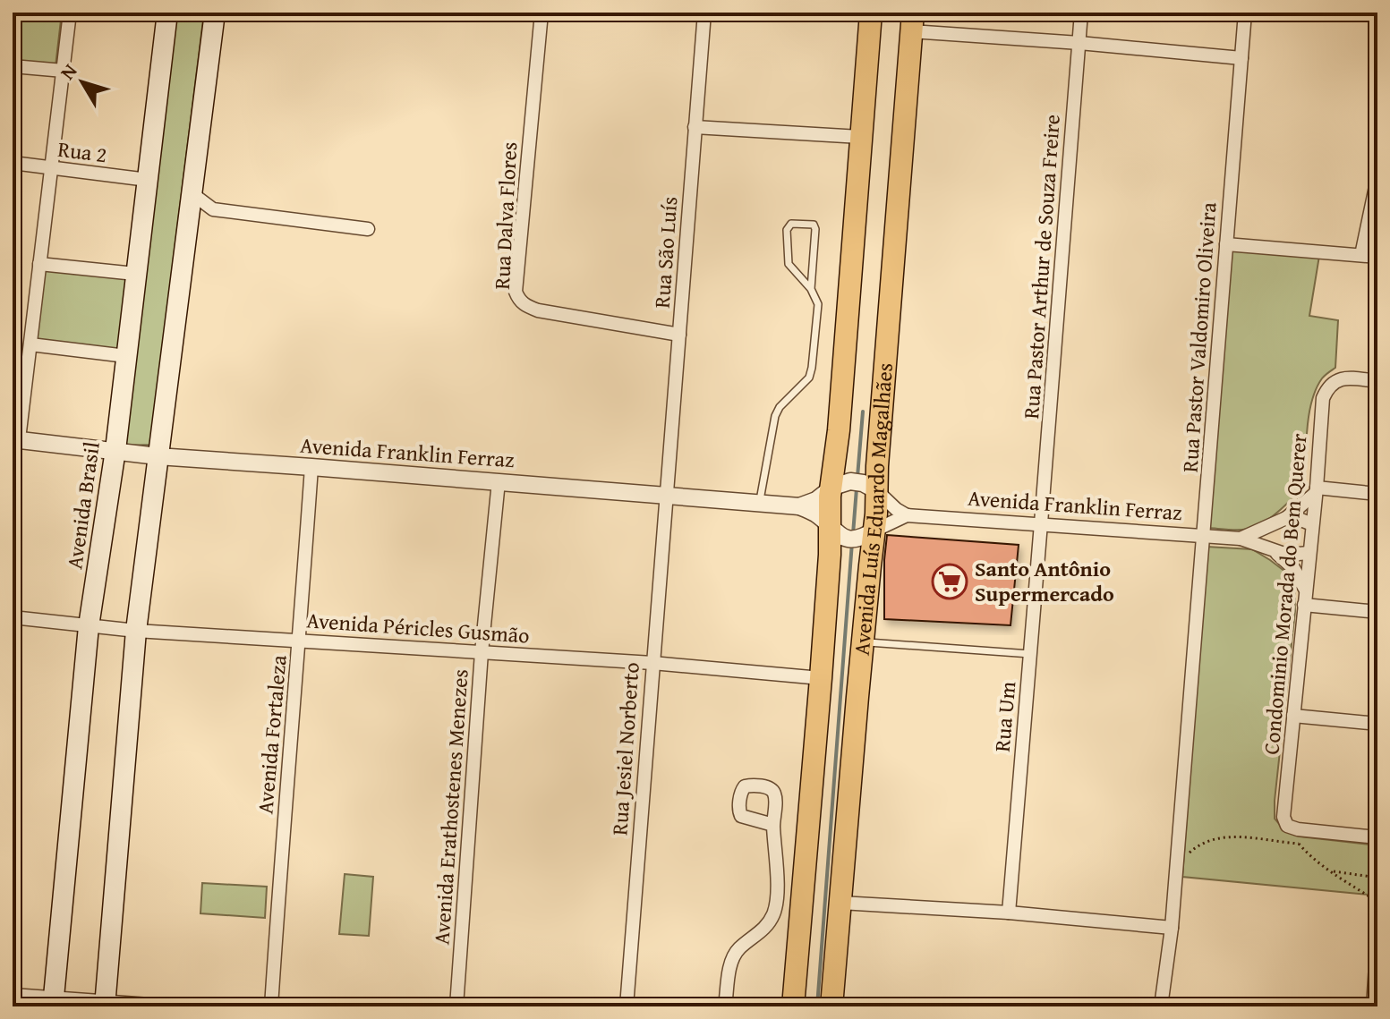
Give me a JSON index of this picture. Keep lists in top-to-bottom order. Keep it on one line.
{"streets":{"main road":["Avenida Brasil","Avenida Luís Eduardo Magalhães"],"street":["Rua 2","Rua Dalva Flores","Rua São Luís","Rua Pastor Arthur de Souza Freire","Rua Pastor Valdomiro Oliveira","Avenida Franklin Ferraz","Condominio Morada do Bem Querer","Avenida Péricles Gusmão","Rua Um","Avenida Fortaleza","Rua Jesiel Norberto","Avenida Erathostenes Menezes"]},"crossings":[["Rua 2","Avenida Brasil"],["Rua Dalva Flores","Rua São Luís"],["Rua São Luís","Avenida Franklin Ferraz"],["Rua São Luís","Rua Jesiel Norberto"],["Rua Pastor Arthur de Souza Freire","Avenida Franklin Ferraz"],["Rua Pastor Arthur de Souza Freire","Rua Um"],["Rua Pastor Valdomiro Oliveira","Avenida Franklin Ferraz"],["Avenida Franklin Ferraz","Avenida Brasil"],["Avenida Franklin Ferraz","Condominio Morada do Bem Querer"],["Avenida Franklin Ferraz","Rua Um"],["Avenida Franklin Ferraz","Avenida Fortaleza"],["Avenida Franklin Ferraz","Rua Jesiel Norberto"],["Avenida Franklin Ferraz","Avenida Erathostenes Menezes"],["Avenida Brasil","Avenida Péricles Gusmão"],["Avenida Luís Eduardo Magalhães","Avenida Péricles Gusmão"],["Avenida Péricles Gusmão","Avenida Fortaleza"],["Avenida Péricles Gusmão","Rua Jesiel Norberto"],["Avenida Péricles Gusmão","Avenida Erathostenes Menezes"]],"places":{"supermarket":["Santo Antônio Supermercado"]},"north":"top left"}
